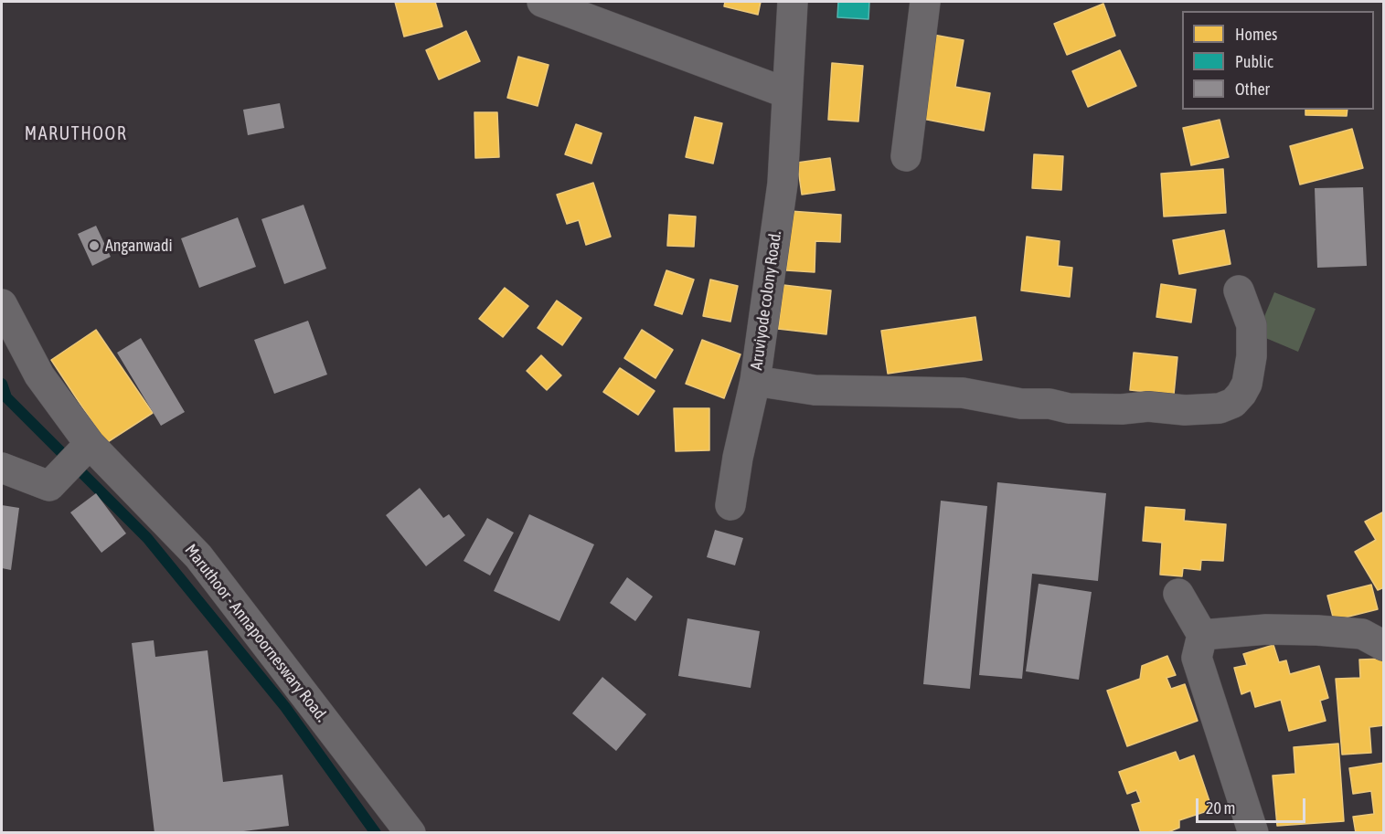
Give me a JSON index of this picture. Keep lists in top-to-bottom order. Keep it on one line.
{"streets":{"street":["Aruviyode colony Road.","Maruthoor - Annapoorneswary Road."]},"districts":["MARUTHOOR"],"places":["Anganwadi"],"legend":["Homes","Public","Other"],"scale_bar":"20 m"}
